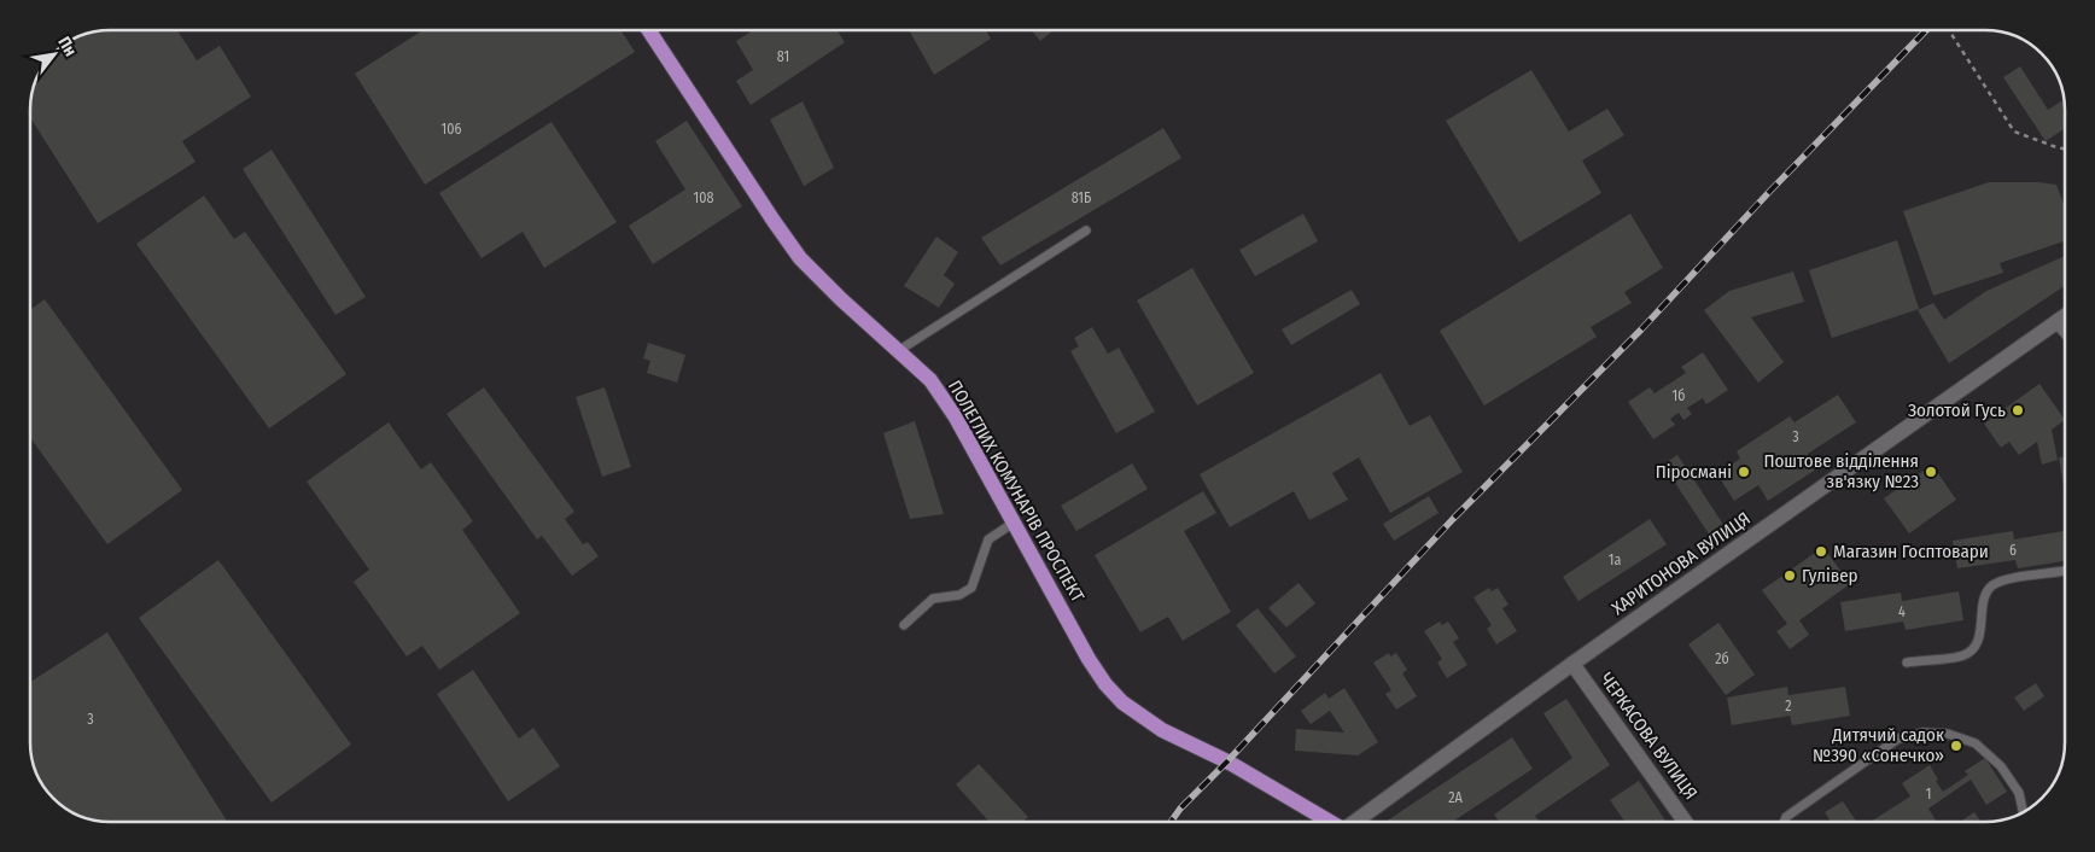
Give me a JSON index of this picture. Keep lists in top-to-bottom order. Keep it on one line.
{"streets":{"main road":["ПОЛЕГЛИХ КОМУНАРІВ ПРОСПЕКТ"],"street":["ХАРИТОНОВА ВУЛИЦЯ","ЧЕРКАСОВА ВУЛИЦЯ"]},"crossings":[["ХАРИТОНОВА ВУЛИЦЯ","ЧЕРКАСОВА ВУЛИЦЯ"]],"places":["Золотой Гусь","Піросмані","Поштове відділення зв'язку №23","Магазин Госптовари","Гулівер","Дитячий садок №390 «Сонечко»"],"house_numbers":["81","106","108","81Б","1б","3","6","1а","4","2б","2","3","1","2А"],"north":"top right"}
